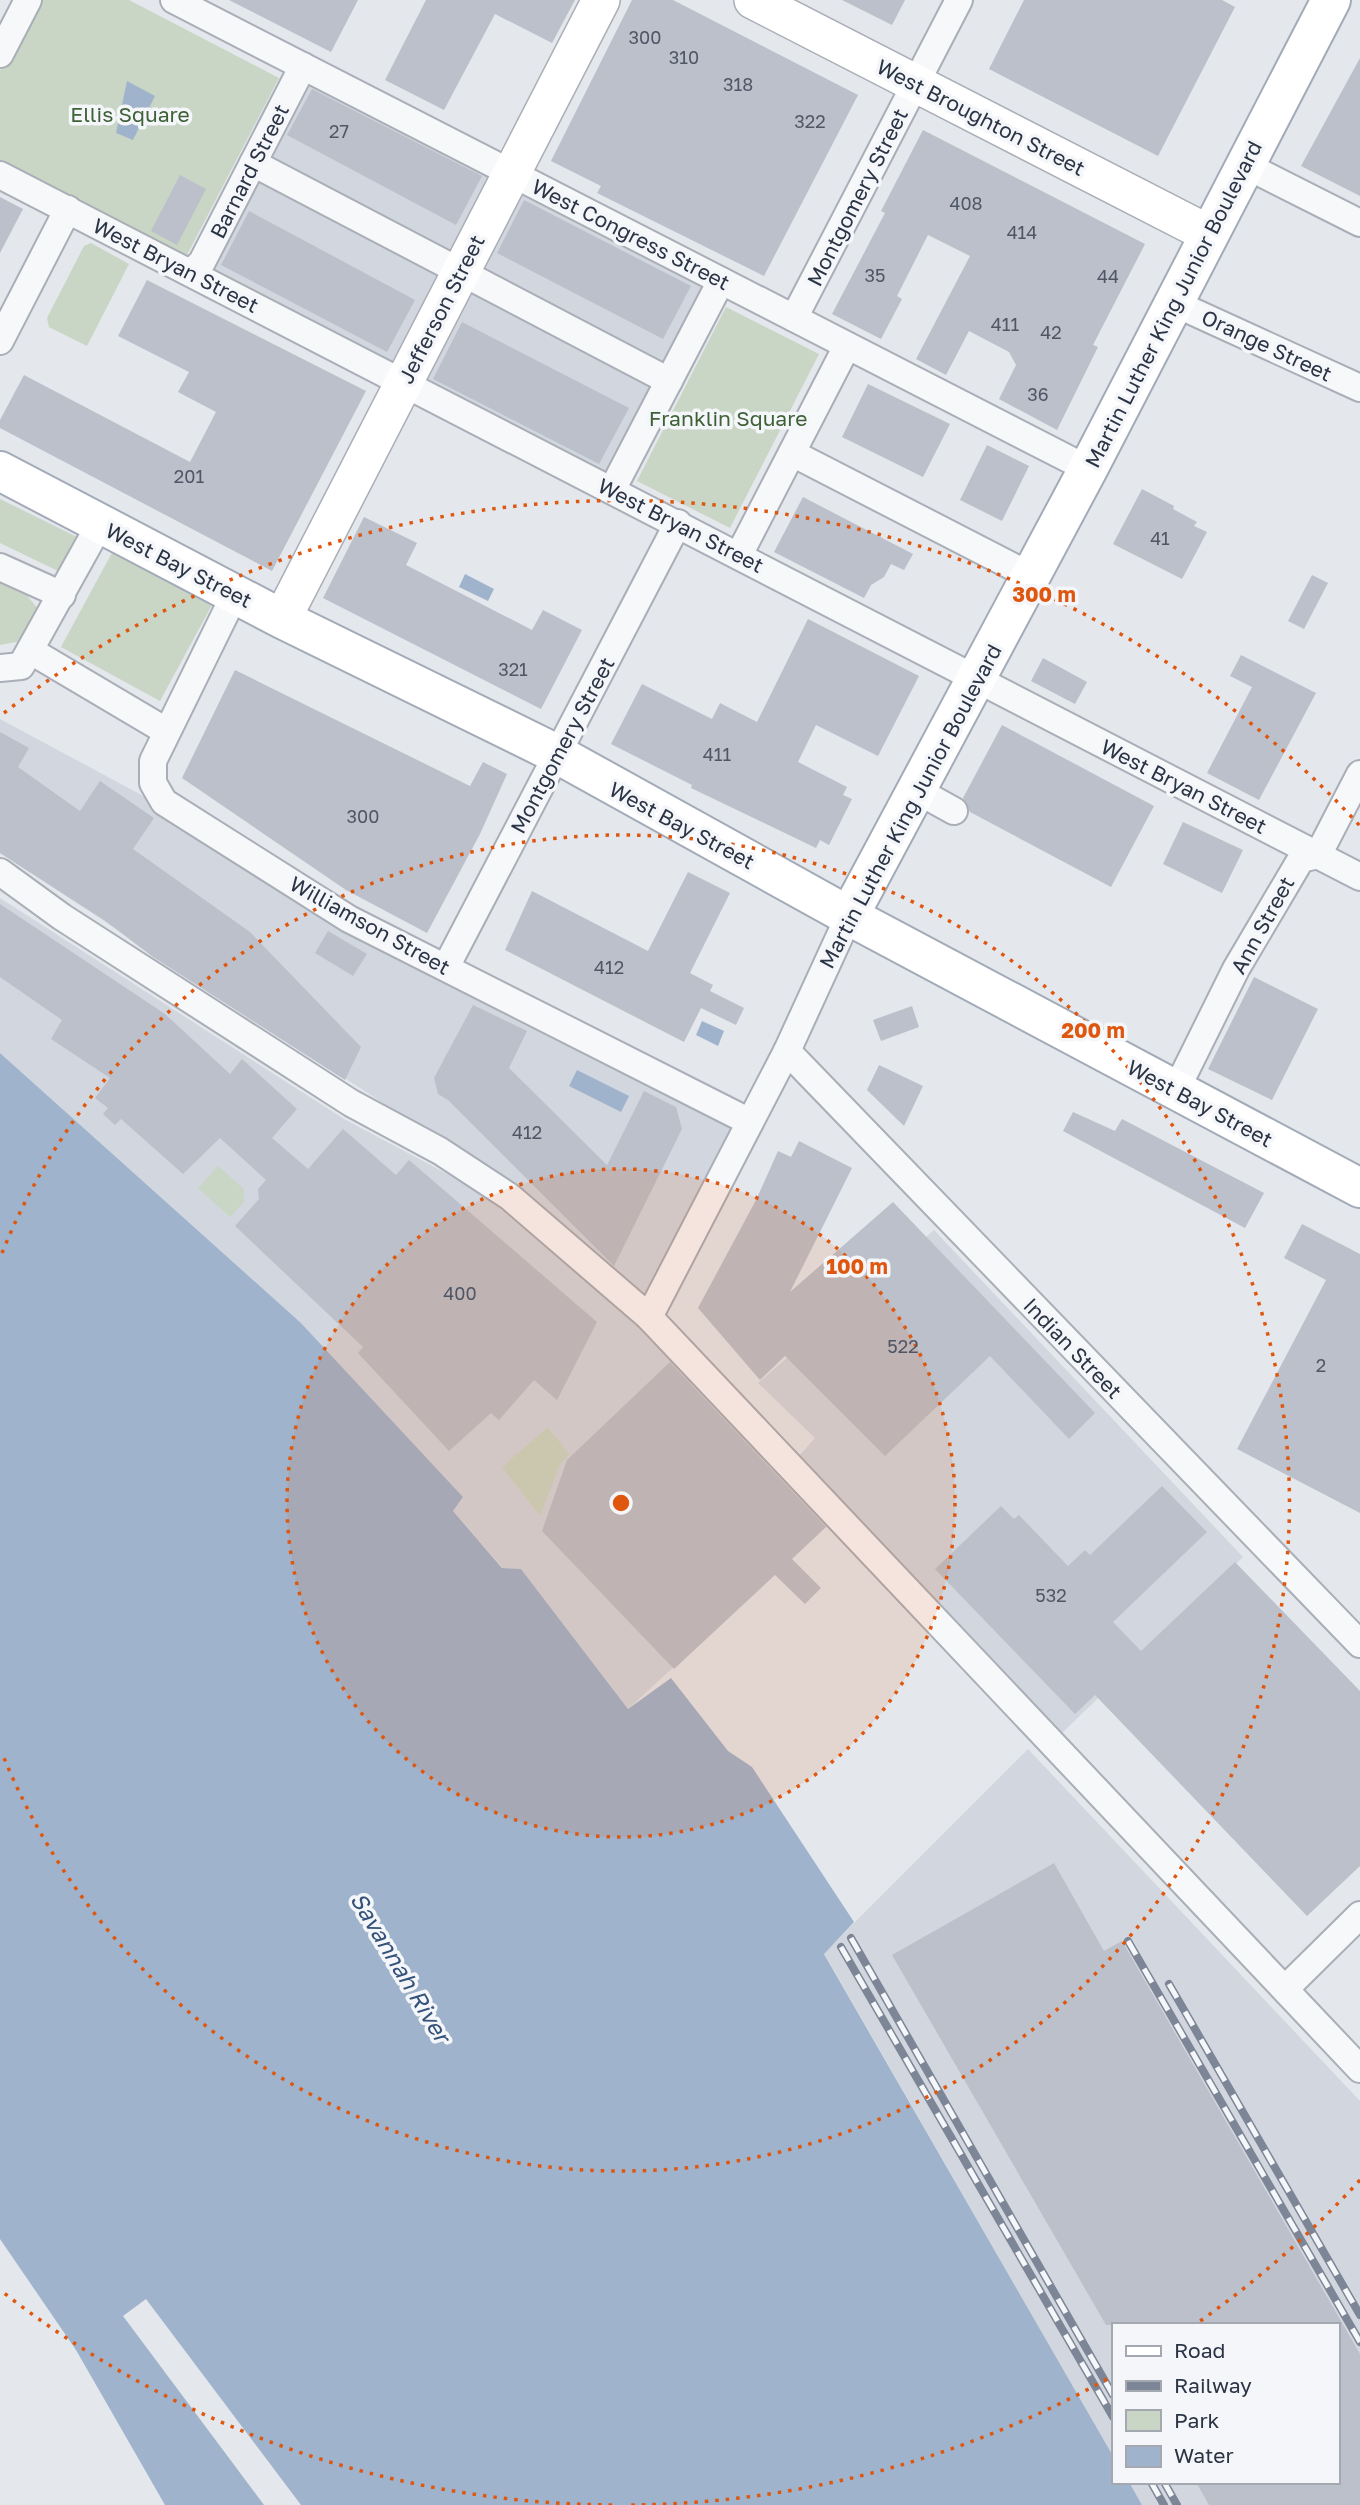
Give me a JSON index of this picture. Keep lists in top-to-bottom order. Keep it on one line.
{"streets":{"main road":["Martin Luther King Junior Boulevard","West Bay Street"],"street":["West Broughton Street","Barnard Street","Montgomery Street","West Congress Street","West Bryan Street","Jefferson Street","Orange Street","Williamson Street","Ann Street","Indian Street"]},"crossings":[["West Broughton Street","Montgomery Street"],["West Broughton Street","Martin Luther King Junior Boulevard"],["Barnard Street","West Congress Street"],["Barnard Street","West Bryan Street"],["Montgomery Street","West Congress Street"],["Montgomery Street","West Bryan Street"],["Montgomery Street","West Bay Street"],["Montgomery Street","Williamson Street"],["West Congress Street","Martin Luther King Junior Boulevard"],["West Congress Street","Jefferson Street"],["West Bryan Street","Martin Luther King Junior Boulevard"],["West Bryan Street","Jefferson Street"],["West Bryan Street","Ann Street"],["Martin Luther King Junior Boulevard","Orange Street"],["Martin Luther King Junior Boulevard","West Bay Street"],["Martin Luther King Junior Boulevard","Williamson Street"],["Martin Luther King Junior Boulevard","Indian Street"],["Jefferson Street","West Bay Street"],["West Bay Street","Williamson Street"],["West Bay Street","Ann Street"]],"water":["Savannah River"],"parks":["Ellis Square","Franklin Square"],"house_numbers":["300","310","318","322","27","408","414","35","44","411","42","36","201","41","321","411","300","412","412","400","522","2","532"],"legend":["Road","Railway","Park","Water"],"rings":["300 m","200 m","100 m"]}
